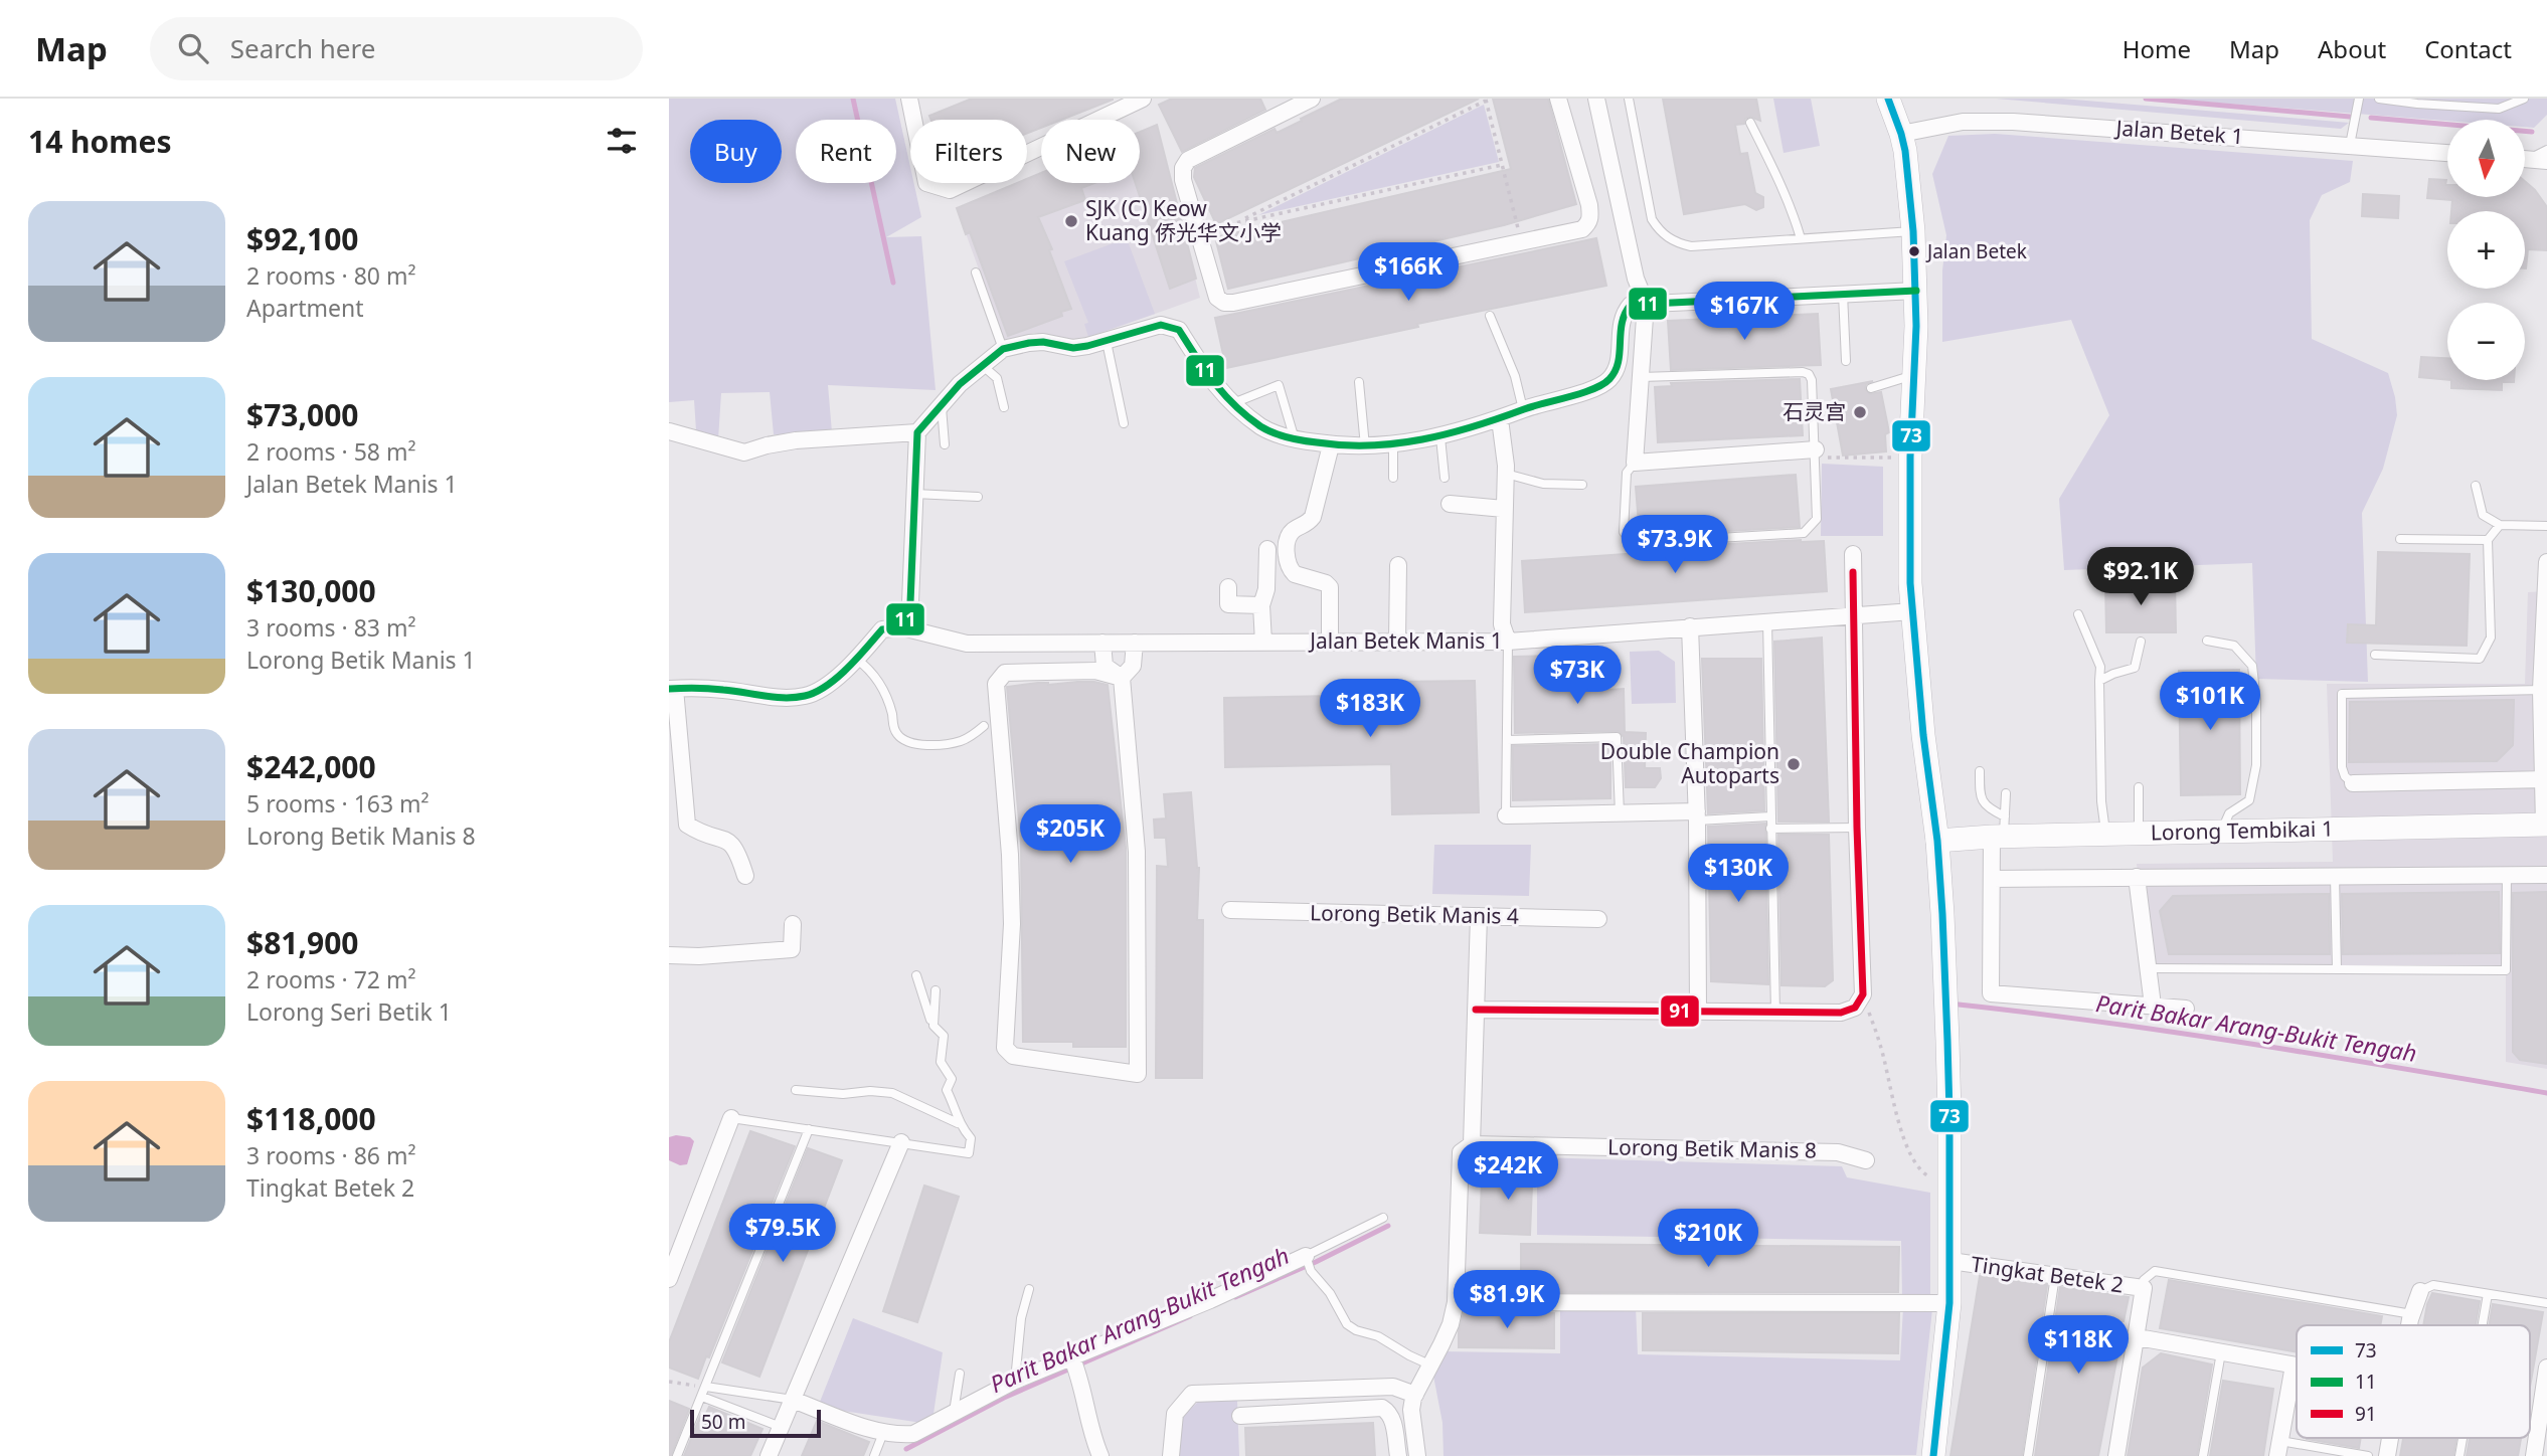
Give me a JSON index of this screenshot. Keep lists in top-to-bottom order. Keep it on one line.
{"streets":{"street":["Jalan Betek 1","Jalan Betek Manis 1","Lorong Tembikai 1","Lorong Betik Manis 4","Lorong Betik Manis 8","Tingkat Betek 2"]},"water":["Parit Bakar Arang-Bukit Tengah"],"places":["SJK (C) Keow Kuang 侨光华文小学","Jalan Betek","石灵宫","Double Champion Autoparts"],"lines":["transit line 73","transit line 11","transit line 91"],"legend":["73","11","91"],"scale_bar":"50 m","north":"bottom","page":{"header":"Map","search":"Search here","nav":["Home","Map","About","Contact"],"heading":"14 homes","map_buttons":["+","−"],"chip":["Buy","Rent","Filters","New"],"list":[{"name":"$92,100","note":"2 rooms · 80 m² · Apartment"},{"name":"$73,000","note":"2 rooms · 58 m² · Jalan Betek Manis 1"},{"name":"$130,000","note":"3 rooms · 83 m² · Lorong Betik Manis 1"},{"name":"$242,000","note":"5 rooms · 163 m² · Lorong Betik Manis 8"},{"name":"$81,900","note":"2 rooms · 72 m² · Lorong Seri Betik 1"},{"name":"$118,000","note":"3 rooms · 86 m² · Tingkat Betek 2"}],"price":["$166K","$167K","$73.9K","$92.1K","$73K","$101K","$183K","$205K","$130K","$242K","$79.5K","$210K","$81.9K","$118K"],"scale":"50 m"}}
